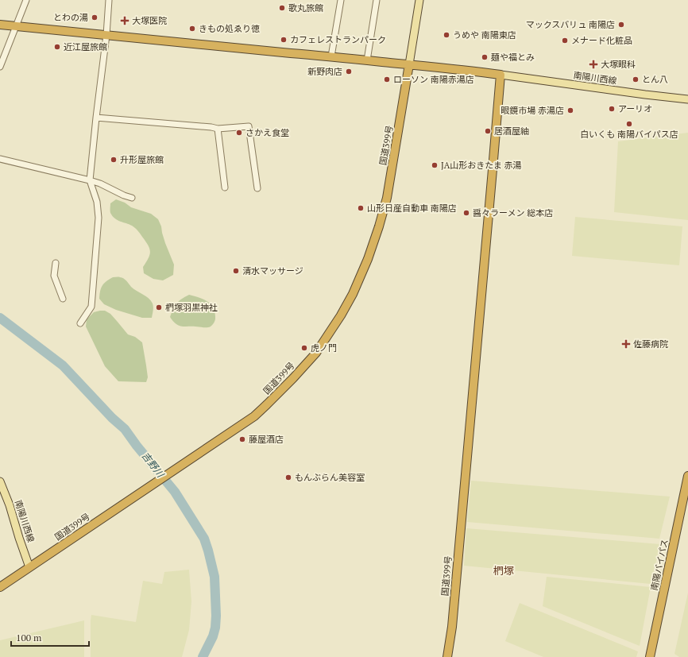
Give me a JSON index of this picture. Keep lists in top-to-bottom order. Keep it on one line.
{"streets":{"highway":["国道399号","南陽バイパス"],"main road":["南陽川西線"]},"crossings":[["南陽川西線","国道399号"]],"districts":["椚塚"],"water":["吉野川"],"places":{"other":["歌丸旅館","とわの湯","マックスバリュ 南陽店","きもの処ゑり徳","うめや 南陽東店","カフェレストランパーク","メナード化粧品","近江屋旅館","麺や福とみ","新野肉店","ローソン 南陽赤湯店","とん八","アーリオ","眼鏡市場 赤湯店","白いくも 南陽バイパス店","居酒屋紬","さかえ食堂","升形屋旅館","JA山形おきたま 赤湯","山形日産自動車 南陽店","醤々ラーメン 総本店","清水マッサージ","椚塚羽黒神社","虎ノ門","藤屋酒店","もんぶらん美容室"],"health":["大塚医院","大塚眼科","佐藤病院"]},"scale_bar":"100 m"}
